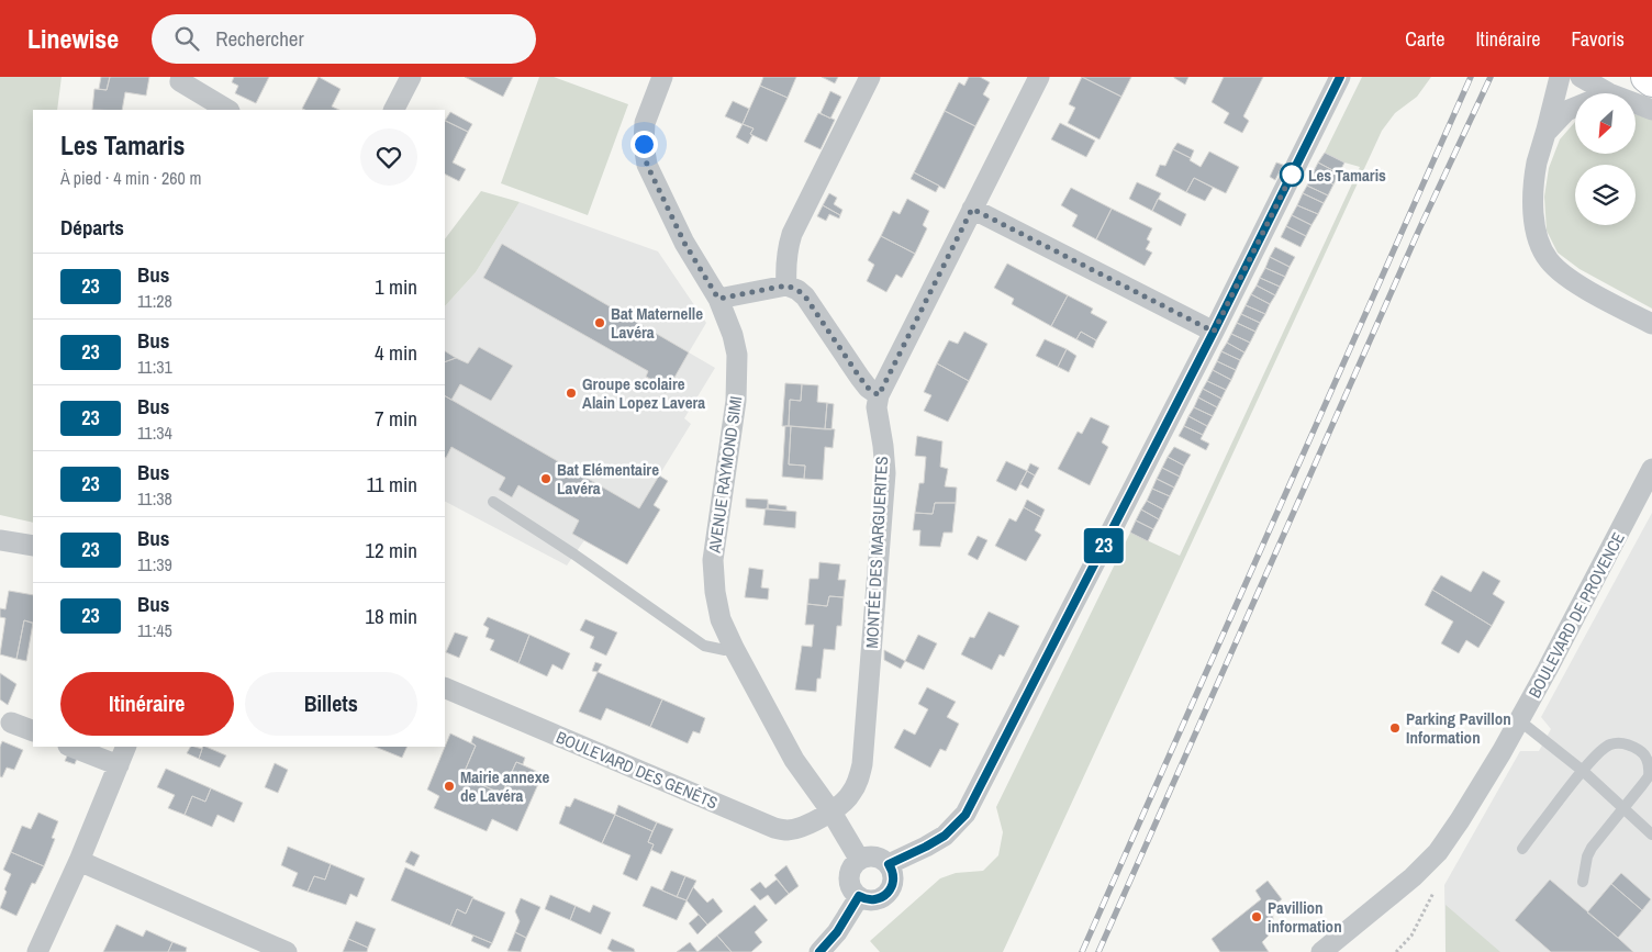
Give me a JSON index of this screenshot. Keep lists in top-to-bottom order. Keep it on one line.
{"streets":{"street":["AVENUE RAYMOND SIMI","MONTÉE DES MARGUERITES","BOULEVARD DE PROVENCE","BOULEVARD DES GENÊTS"]},"crossings":[["AVENUE RAYMOND SIMI","MONTÉE DES MARGUERITES"],["AVENUE RAYMOND SIMI","BOULEVARD DES GENÊTS"],["MONTÉE DES MARGUERITES","BOULEVARD DES GENÊTS"]],"places":["Les Tamaris","Bat Maternelle Lavéra","Groupe scolaire Alain Lopez Lavera","Bat Elémentaire Lavéra","Parking Pavillon Information","Mairie annexe de Lavéra","Pavillion information"],"lines":["bus line 23"],"north":"bottom left","page":{"header":"Linewise","search":"Rechercher","nav":["Carte","Itinéraire","Favoris"],"on_map":"23","heading":[["Les Tamaris","À pied · 4 min · 260 m"],"Départs"],"list":[{"mark":"23","name":"Bus","note":"11:28","value":"1 min"},{"mark":"23","name":"Bus","note":"11:31","value":"4 min"},{"mark":"23","name":"Bus","note":"11:34","value":"7 min"},{"mark":"23","name":"Bus","note":"11:38","value":"11 min"},{"mark":"23","name":"Bus","note":"11:39","value":"12 min"},{"mark":"23","name":"Bus","note":"11:45","value":"18 min"}],"buttons":["Itinéraire","Billets"]}}
